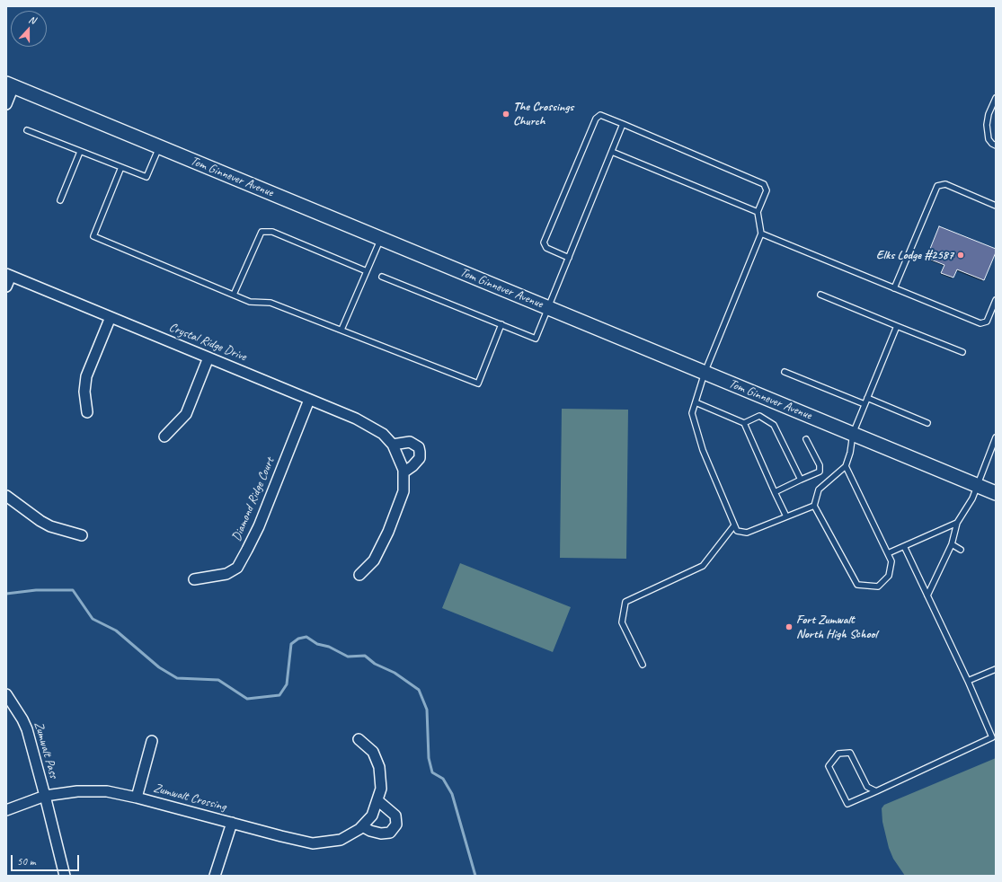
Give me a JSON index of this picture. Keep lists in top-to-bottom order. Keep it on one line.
{"streets":{"main road":["Tom Ginnever Avenue"],"street":["Crystal Ridge Drive","Diamond Ridge Court","Zumwalt Pass","Zumwalt Crossing"]},"crossings":[["Crystal Ridge Drive","Diamond Ridge Court"],["Zumwalt Pass","Zumwalt Crossing"]],"places":["The Crossings Church","Elks Lodge #2587","Fort Zumwalt North High School"],"scale_bar":"50 m","north":"top"}
